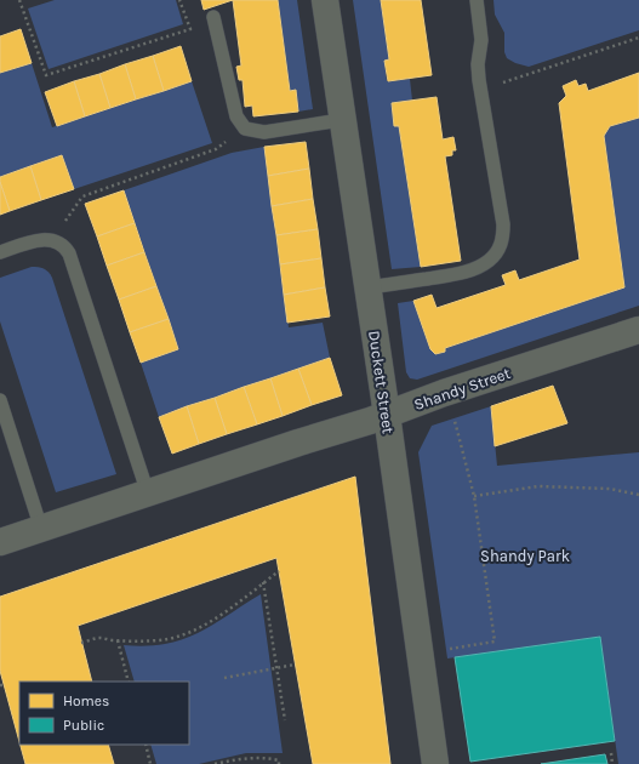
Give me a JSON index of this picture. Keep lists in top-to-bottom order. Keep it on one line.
{"streets":{"street":["Duckett Street","Shandy Street"]},"crossings":[["Duckett Street","Shandy Street"]],"parks":["Shandy Park"],"legend":["Homes","Public"]}
